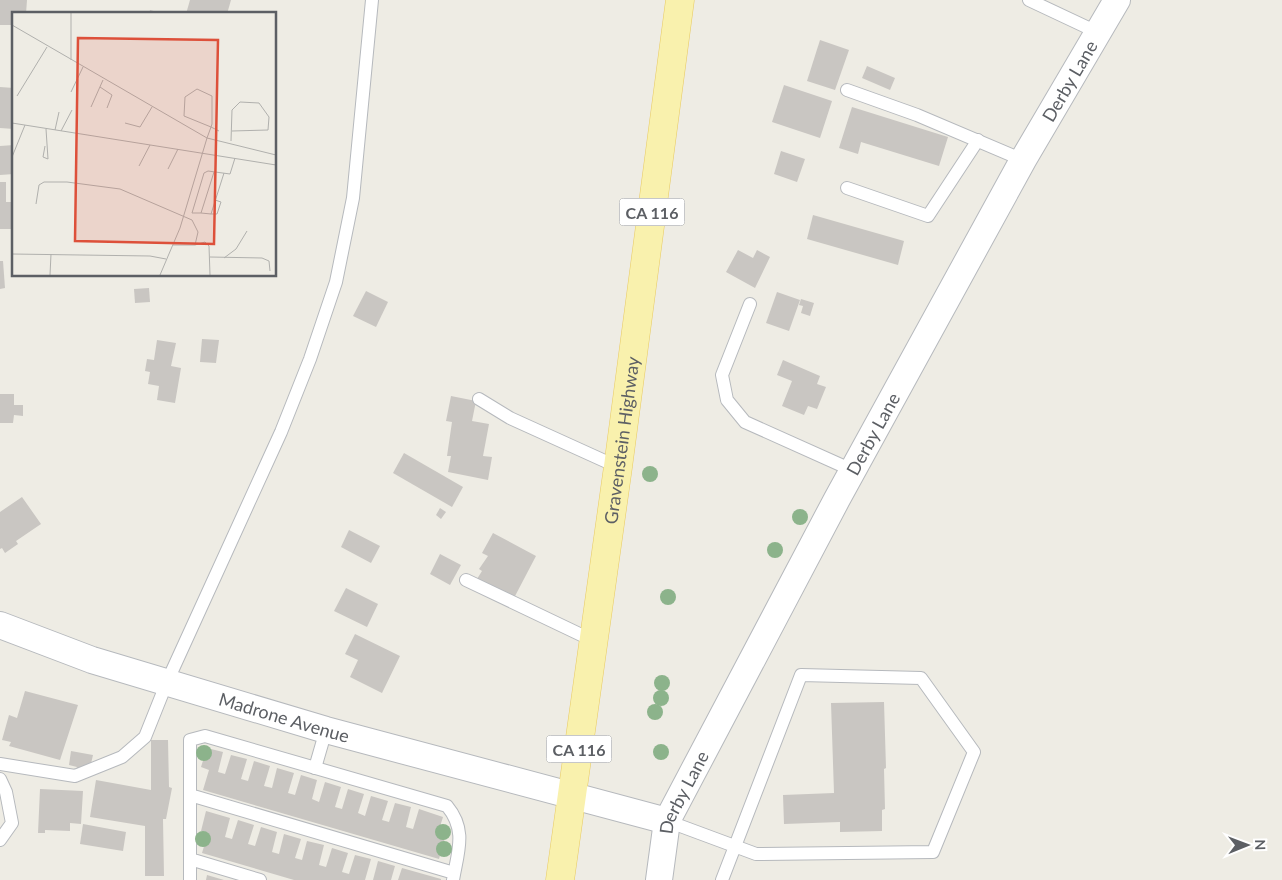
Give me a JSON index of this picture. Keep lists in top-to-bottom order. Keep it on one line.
{"streets":{"main road":["CA 116","Gravenstein Highway"],"street":["Derby Lane","Madrone Avenue"]},"crossings":[["Derby Lane","Madrone Avenue"],["Gravenstein Highway","Madrone Avenue"]],"north":"right"}
